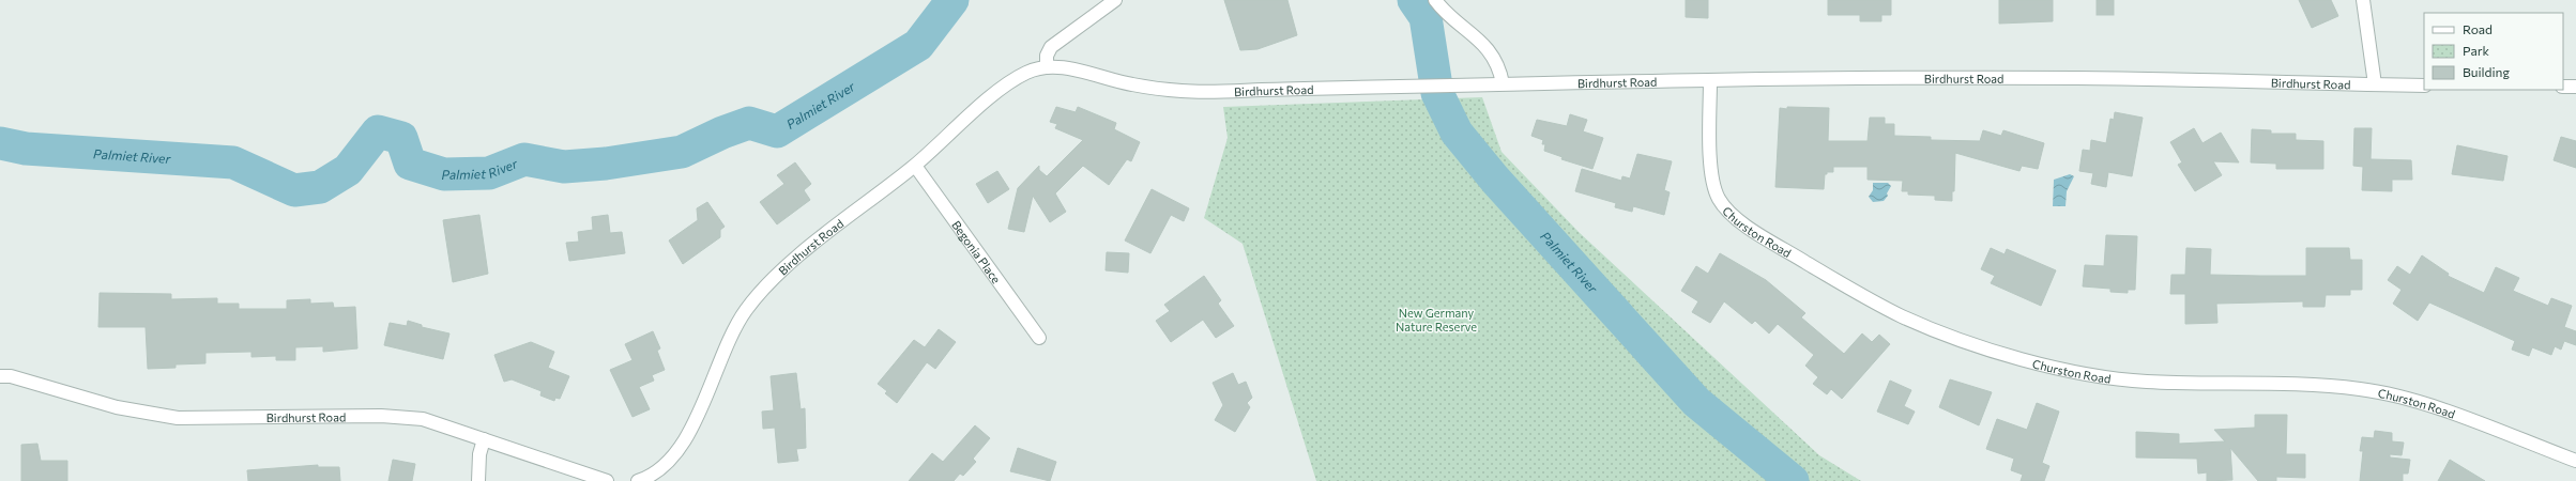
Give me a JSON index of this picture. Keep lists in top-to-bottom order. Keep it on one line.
{"streets":{"street":["Birdhurst Road","Churston Road","Begonia Place"]},"crossings":[["Birdhurst Road","Churston Road"],["Birdhurst Road","Begonia Place"]],"water":["Palmiet River"],"parks":["New Germany Nature Reserve"],"legend":["Road","Park","Building"]}
